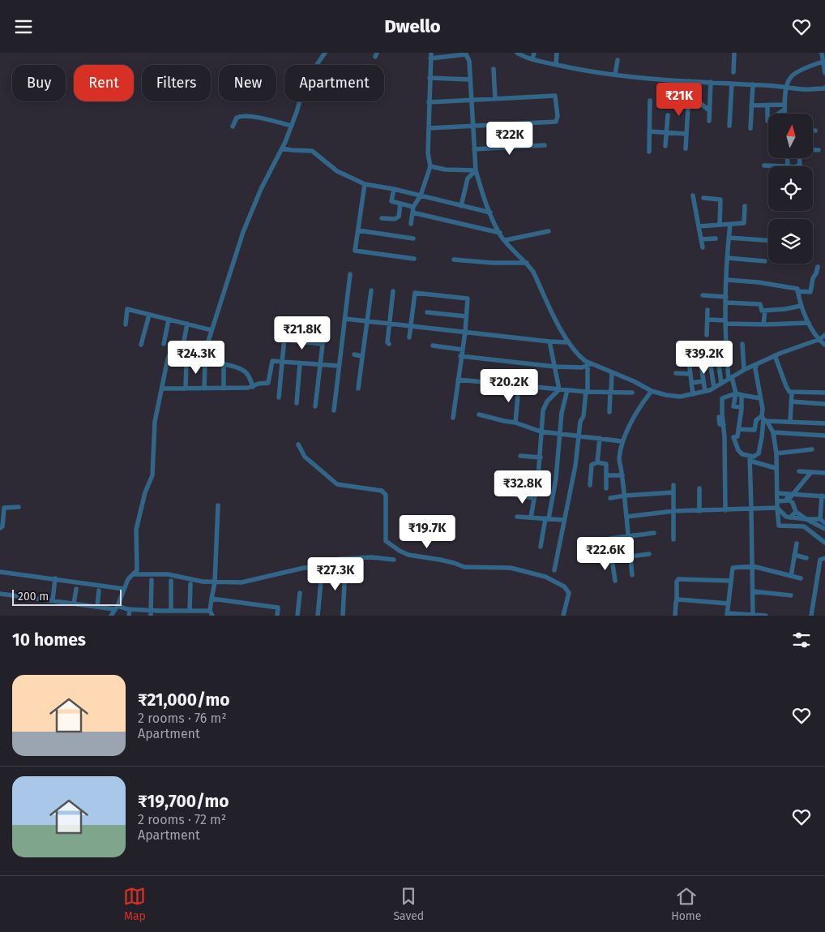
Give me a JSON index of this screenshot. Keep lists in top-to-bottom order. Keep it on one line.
{"scale_bar":"200 m","north":"top","page":{"header":"Dwello","chip":["Buy","Rent","Filters","New","Apartment"],"price":["₹21K","₹22K","₹21.8K","₹24.3K","₹39.2K","₹20.2K","₹32.8K","₹19.7K","₹22.6K","₹27.3K"],"scale":"200 m","heading":"10 homes","list":[{"name":"₹21,000/mo","note":"2 rooms · 76 m² · Apartment"},{"name":"₹19,700/mo","note":"2 rooms · 72 m² · Apartment"}],"tabs":["Map","Saved","Home"]}}
